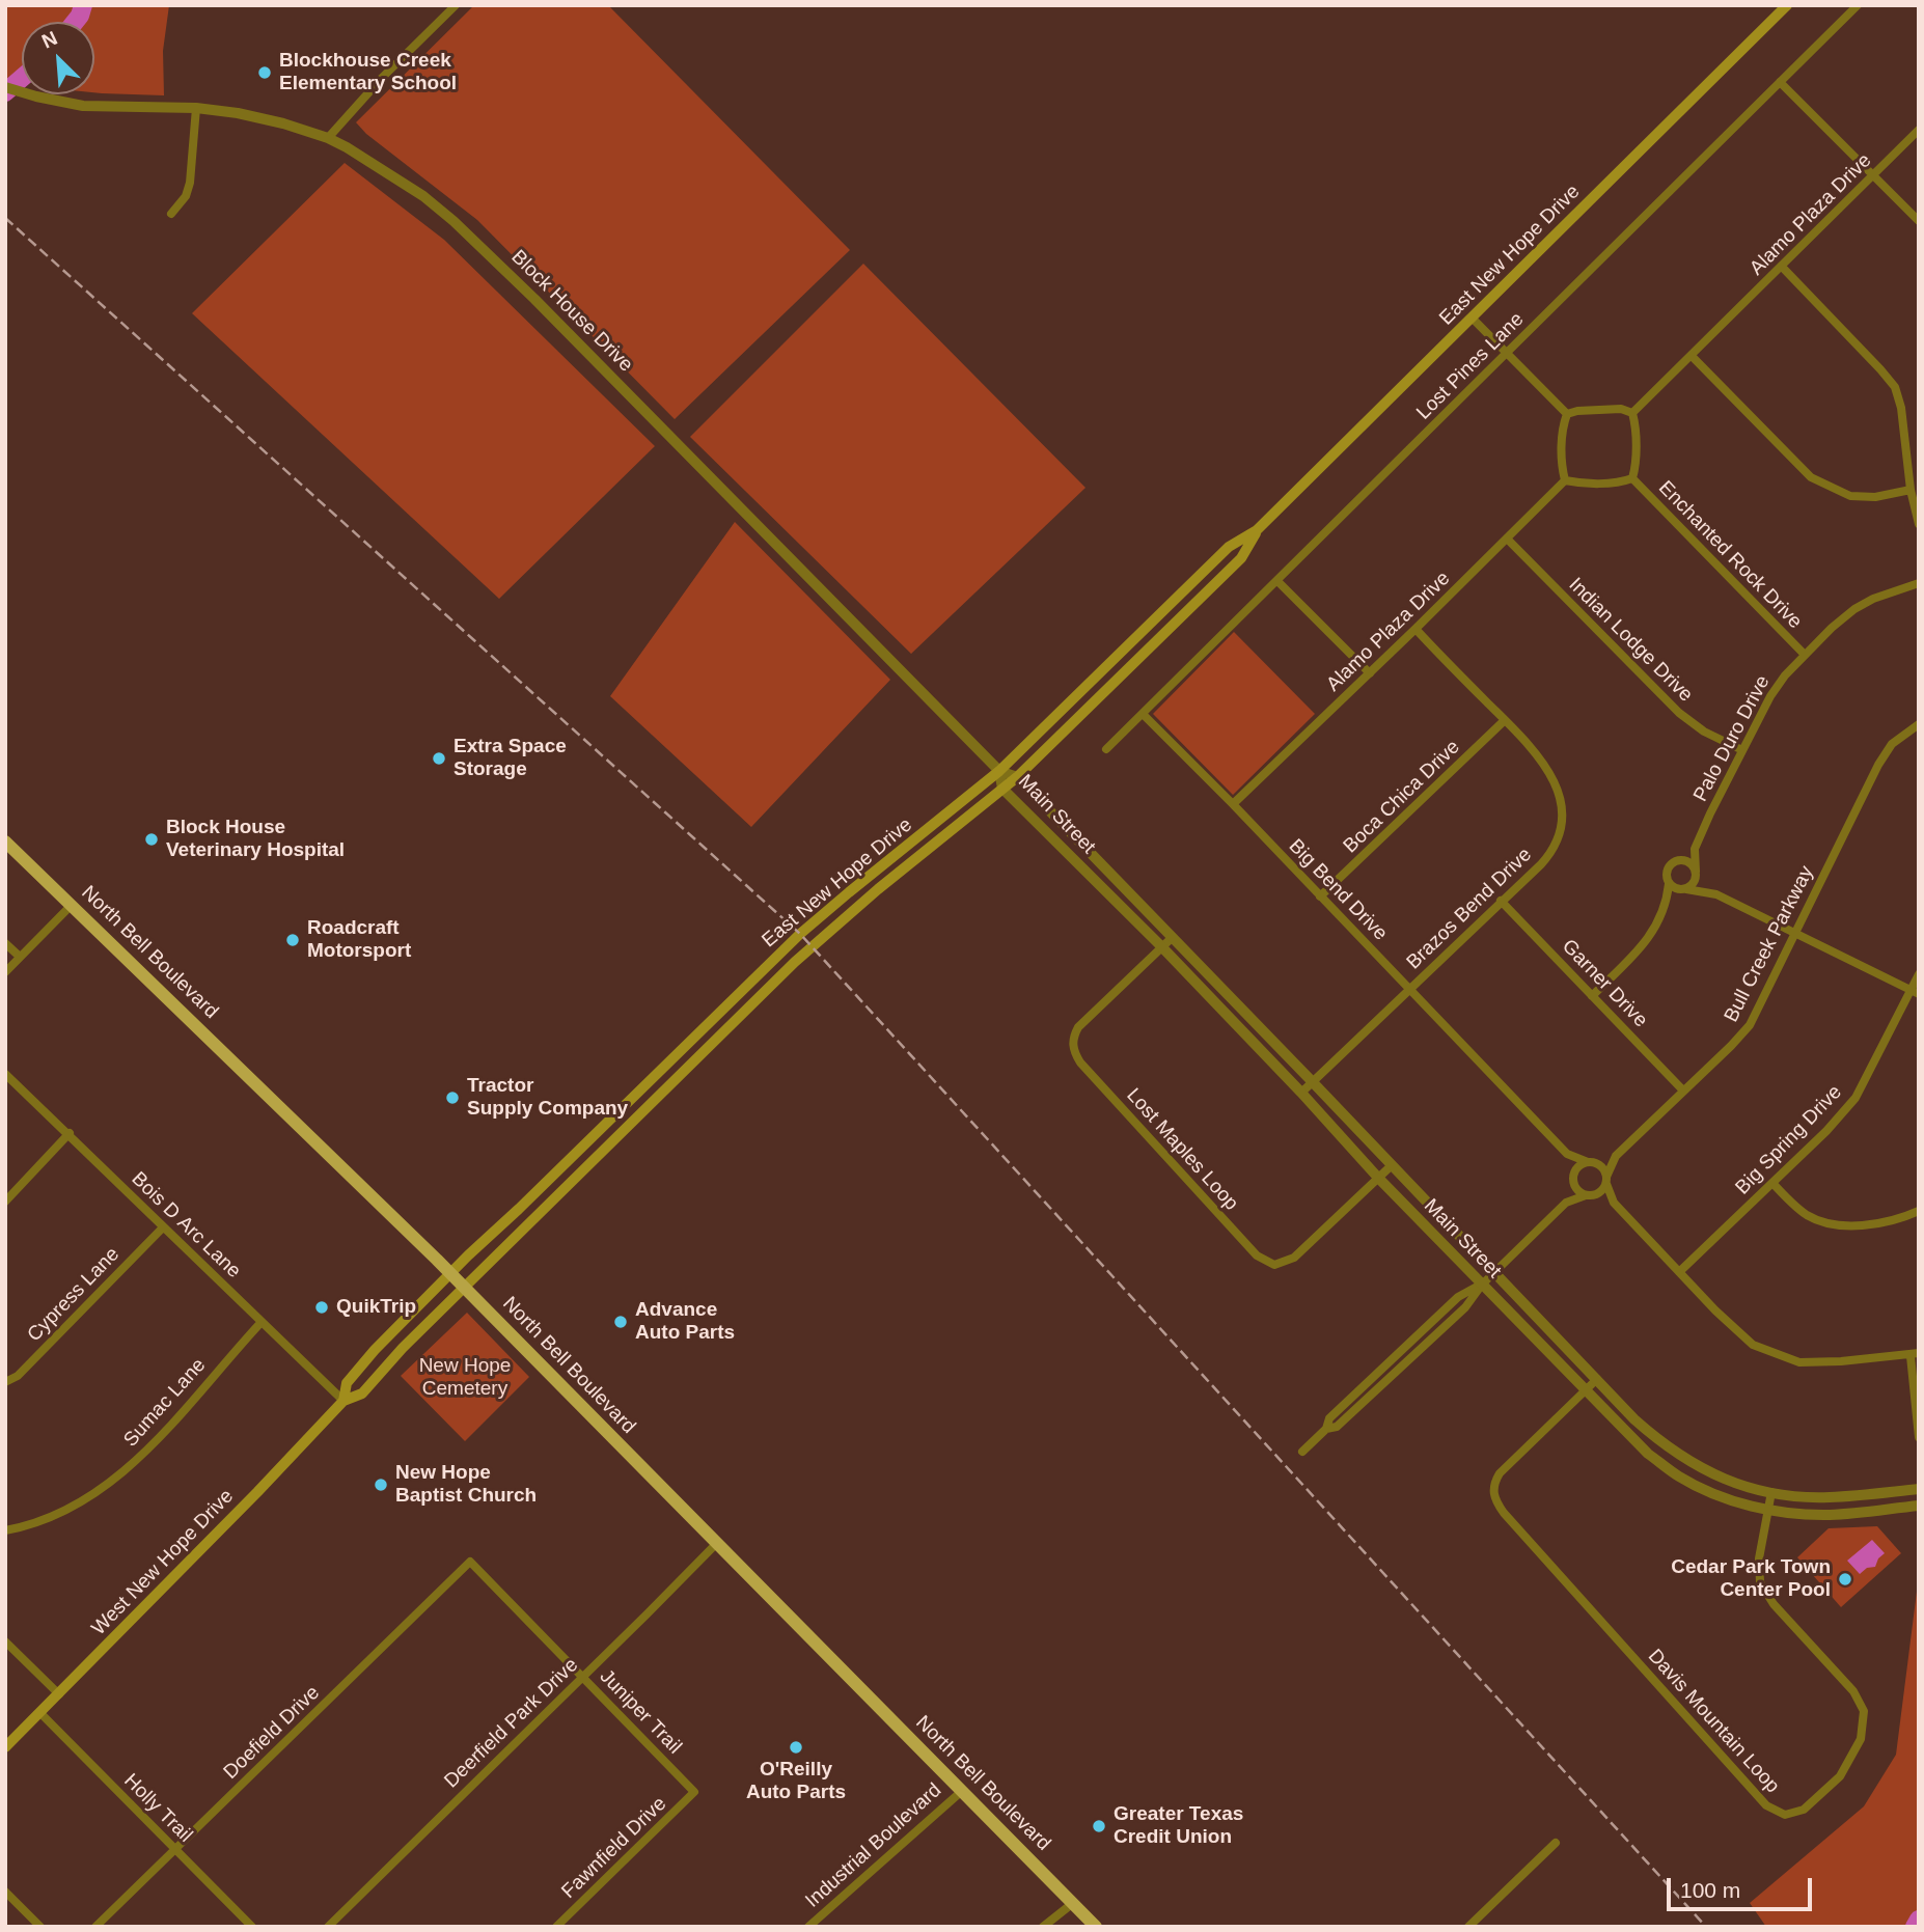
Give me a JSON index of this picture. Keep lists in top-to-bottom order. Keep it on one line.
{"streets":{"main road":["East New Hope Drive","North Bell Boulevard","West New Hope Drive"],"street":["Alamo Plaza Drive","Block House Drive","Lost Pines Lane","Enchanted Rock Drive","Indian Lodge Drive","Palo Duro Drive","Boca Chica Drive","Main Street","Big Bend Drive","Brazos Bend Drive","Bull Creek Parkway","Garner Drive","Big Spring Drive","Lost Maples Loop","Bois D Arc Lane","Cypress Lane","Sumac Lane","Juniper Trail","Davis Mountain Loop","Deerfield Park Drive","Doefield Drive","Holly Trail","Industrial Boulevard","Fawnfield Drive"]},"crossings":[["Alamo Plaza Drive","Enchanted Rock Drive"],["Alamo Plaza Drive","Indian Lodge Drive"],["Alamo Plaza Drive","Big Bend Drive"],["Alamo Plaza Drive","Brazos Bend Drive"],["East New Hope Drive","Block House Drive"],["East New Hope Drive","Main Street"],["East New Hope Drive","North Bell Boulevard"],["East New Hope Drive","West New Hope Drive"],["Block House Drive","Main Street"],["Lost Pines Lane","Big Bend Drive"],["Enchanted Rock Drive","Palo Duro Drive"],["Indian Lodge Drive","Palo Duro Drive"],["Boca Chica Drive","Big Bend Drive"],["Boca Chica Drive","Brazos Bend Drive"],["Main Street","Brazos Bend Drive"],["Main Street","Lost Maples Loop"],["Main Street","Davis Mountain Loop"],["Big Bend Drive","Brazos Bend Drive"],["Big Bend Drive","Bull Creek Parkway"],["Brazos Bend Drive","Garner Drive"],["Bull Creek Parkway","Garner Drive"],["North Bell Boulevard","West New Hope Drive"],["North Bell Boulevard","Deerfield Park Drive"],["North Bell Boulevard","Industrial Boulevard"],["Bois D Arc Lane","Cypress Lane"],["Bois D Arc Lane","Sumac Lane"],["Bois D Arc Lane","West New Hope Drive"],["West New Hope Drive","Holly Trail"],["Juniper Trail","Deerfield Park Drive"],["Juniper Trail","Doefield Drive"],["Juniper Trail","Fawnfield Drive"],["Doefield Drive","Holly Trail"]],"parks":["New Hope Cemetery"],"places":["Blockhouse Creek Elementary School","Extra Space Storage","Block House Veterinary Hospital","Roadcraft Motorsport","Tractor Supply Company","QuikTrip","Advance Auto Parts","New Hope Baptist Church","Cedar Park Town Center Pool","O'Reilly Auto Parts","Greater Texas Credit Union"],"scale_bar":"100 m","north":"top left"}
